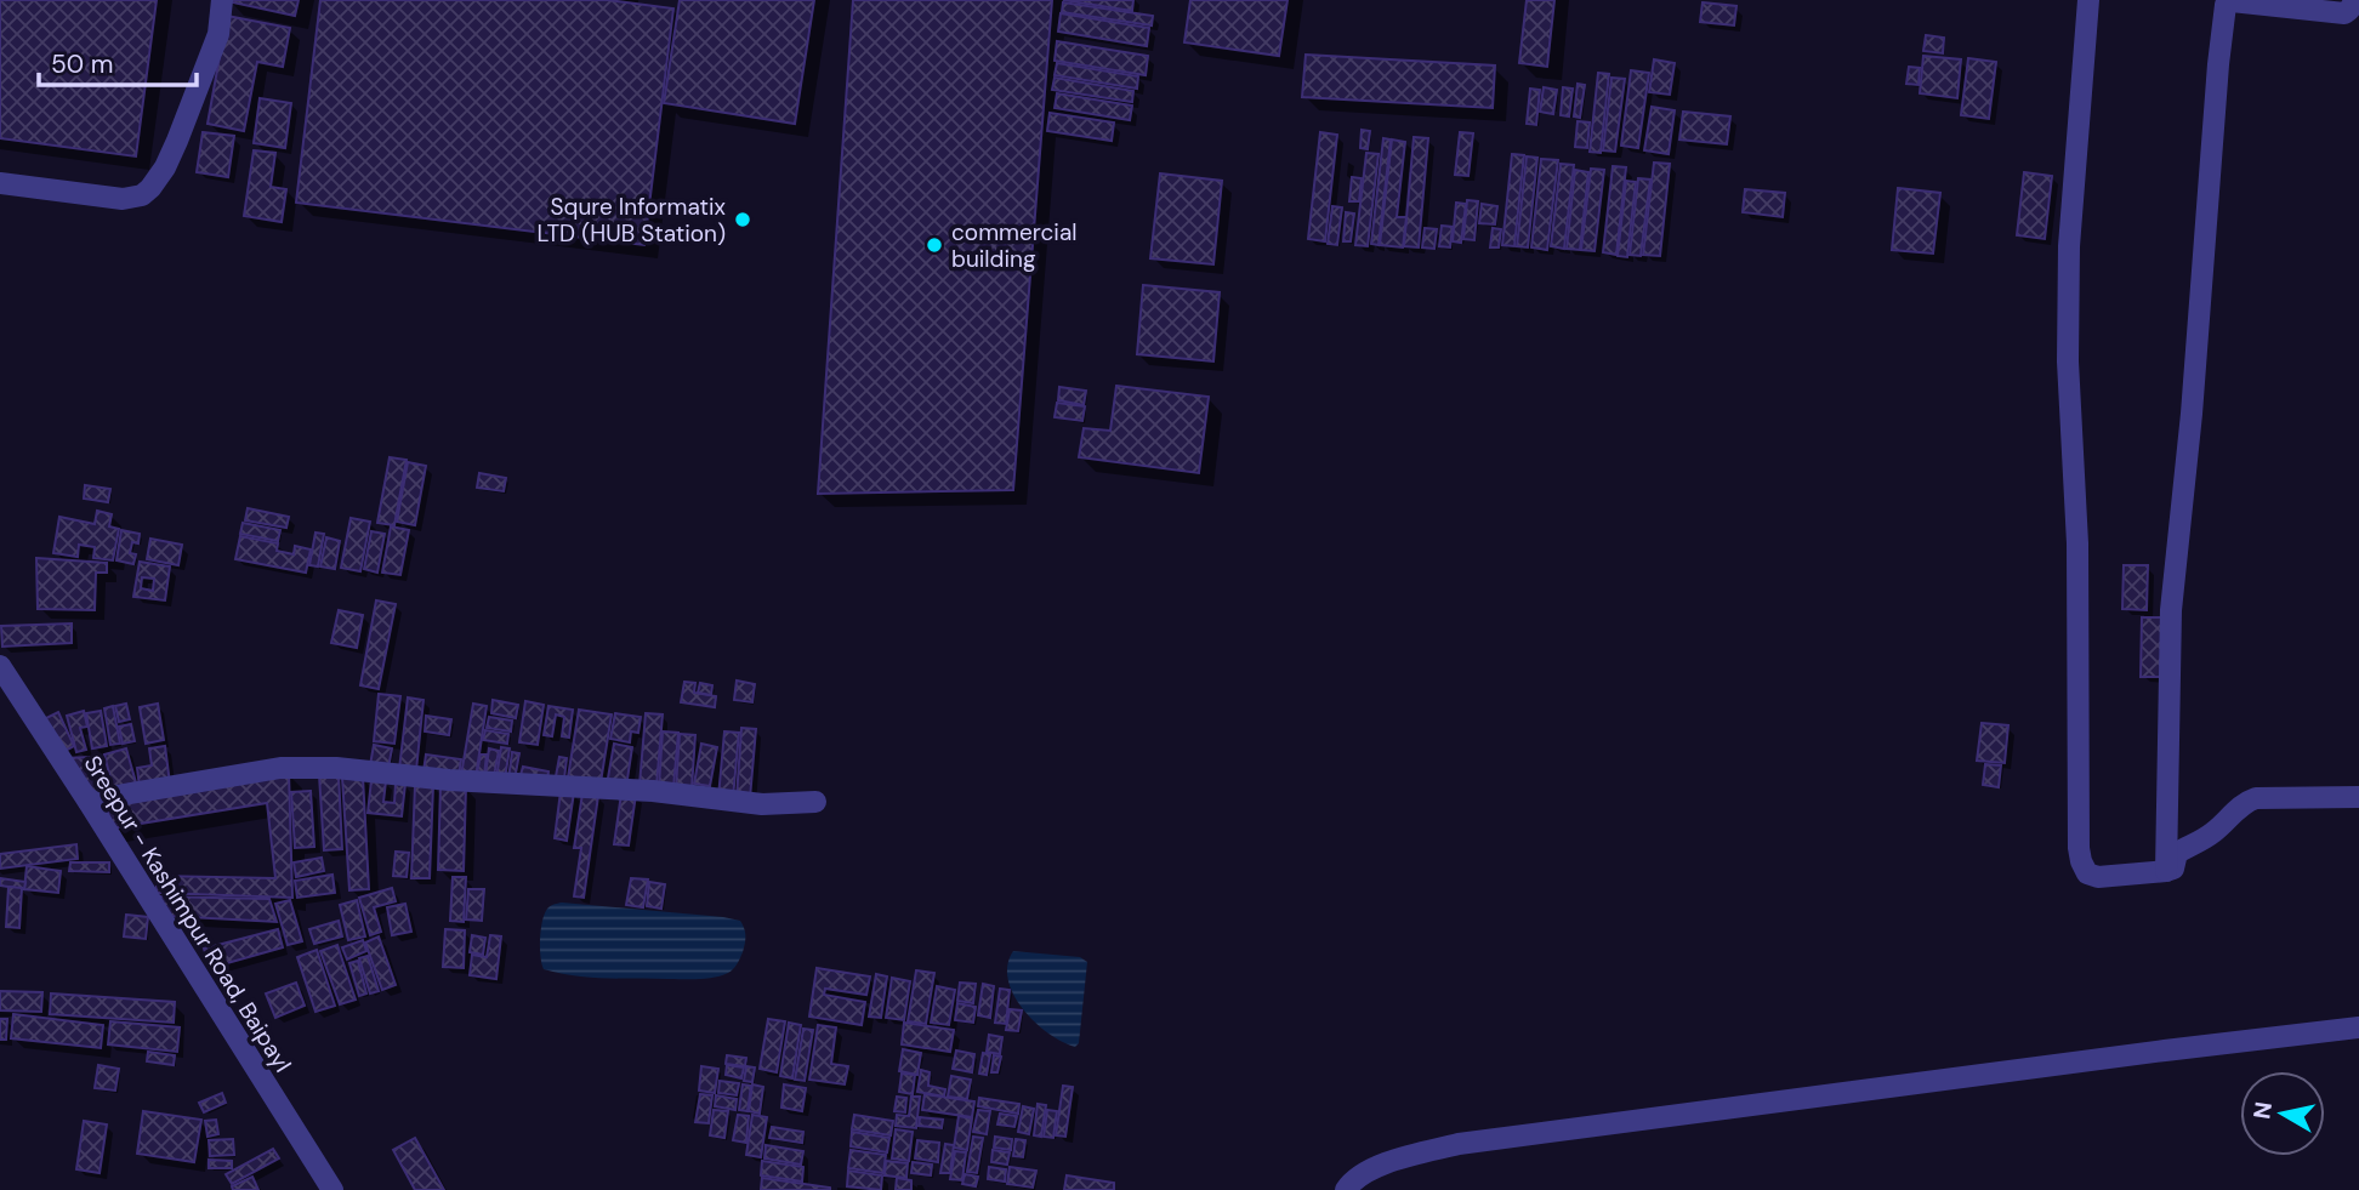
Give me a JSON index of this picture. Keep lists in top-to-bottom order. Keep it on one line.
{"streets":{"street":["Sreepur - Kashimpur Road, Baipayl"]},"places":["Squre Informatix LTD (HUB Station)","commercial building"],"scale_bar":"50 m","north":"left"}
